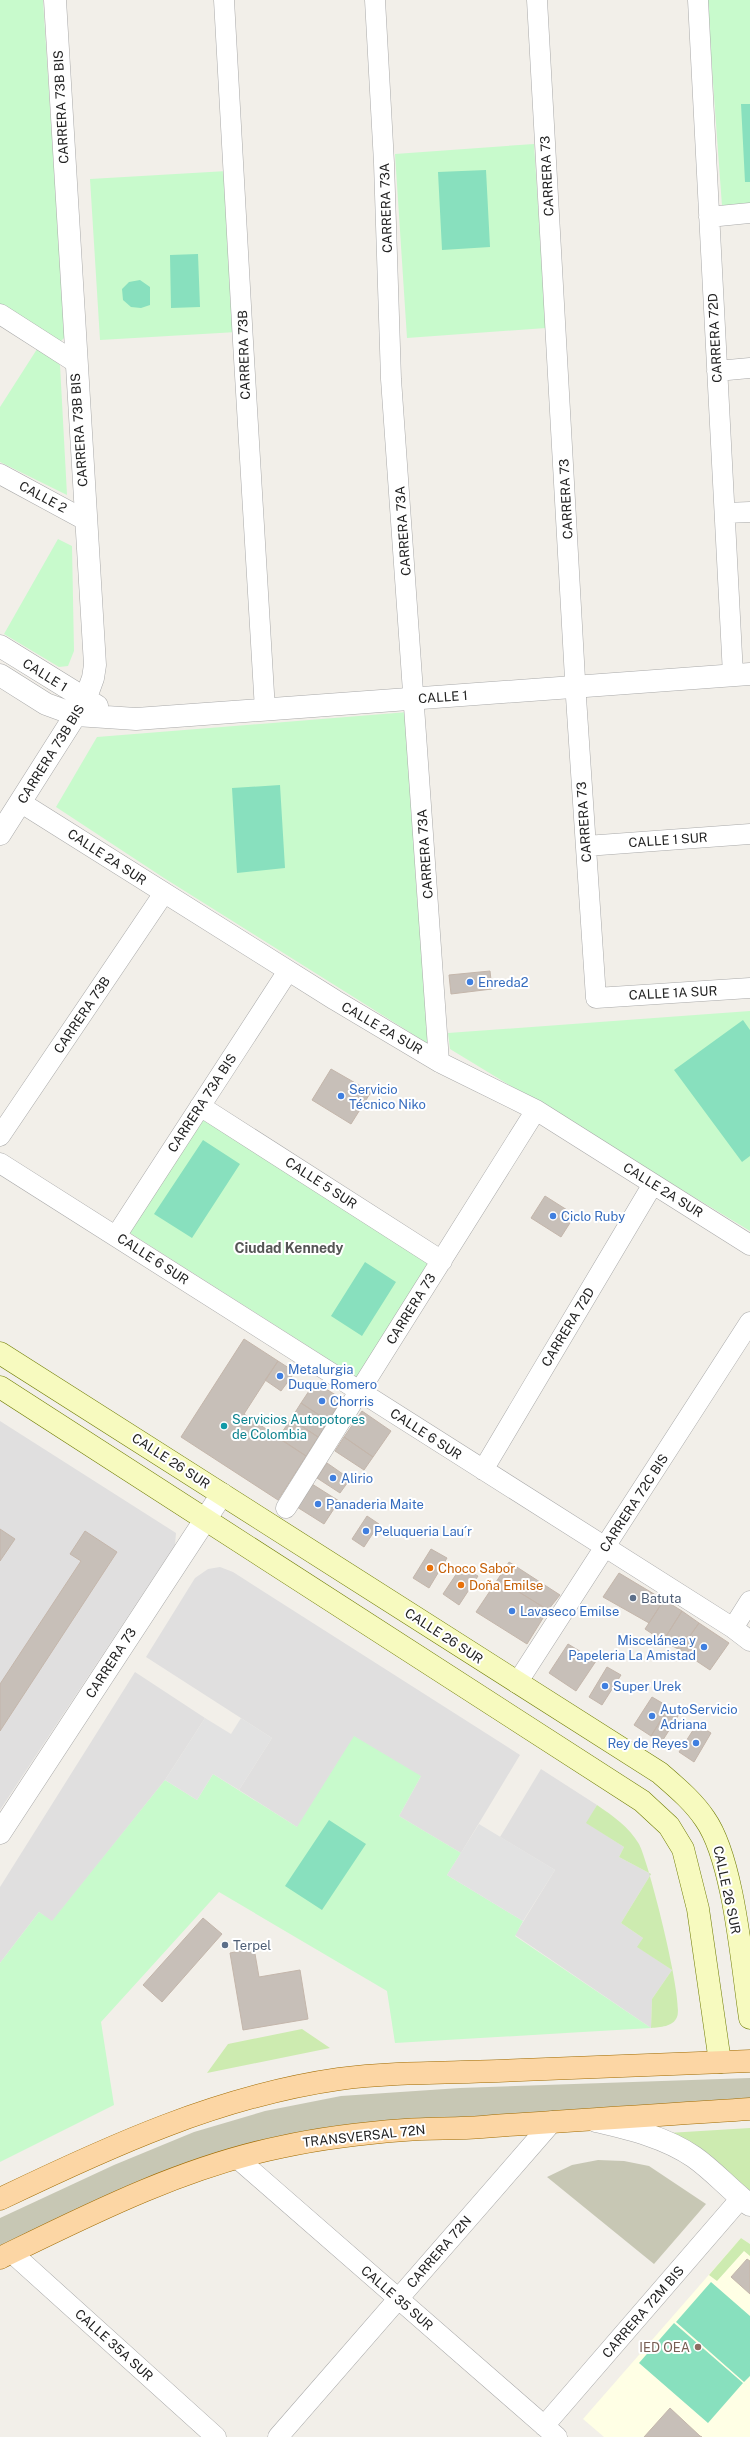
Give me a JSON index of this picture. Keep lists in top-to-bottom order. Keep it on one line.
{"streets":{"main road":["CALLE 26 SUR","TRANSVERSAL 72N"],"street":["CARRERA 73B BIS","CARRERA 73","CARRERA 73A","CARRERA 72D","CARRERA 73B","CALLE 2","CALLE 1","CALLE 1 SUR","CALLE 2A SUR","CALLE 1A SUR","CARRERA 73A BIS","CALLE 5 SUR","CALLE 6 SUR","CARRERA 72C BIS","CARRERA 72N","CALLE 35 SUR","CARRERA 72M BIS","CALLE 35A SUR"]},"crossings":[["CARRERA 73B BIS","CALLE 2"],["CARRERA 73B BIS","CALLE 1"],["CARRERA 73B BIS","CALLE 2A SUR"],["CARRERA 73","CALLE 1"],["CARRERA 73","CALLE 1 SUR"],["CARRERA 73","CALLE 2A SUR"],["CARRERA 73","CALLE 1A SUR"],["CARRERA 73","CALLE 5 SUR"],["CARRERA 73","CALLE 6 SUR"],["CARRERA 73","CALLE 26 SUR"],["CARRERA 73A","CALLE 1"],["CARRERA 73A","CALLE 2A SUR"],["CARRERA 72D","CALLE 1"],["CARRERA 72D","CALLE 2A SUR"],["CARRERA 72D","CALLE 6 SUR"],["CARRERA 73B","CALLE 1"],["CARRERA 73B","CALLE 2A SUR"],["CALLE 2A SUR","CARRERA 73A BIS"],["CARRERA 73A BIS","CALLE 5 SUR"],["CARRERA 73A BIS","CALLE 6 SUR"],["CALLE 6 SUR","CARRERA 72C BIS"],["CALLE 26 SUR","CARRERA 72C BIS"],["TRANSVERSAL 72N","CARRERA 72N"],["TRANSVERSAL 72N","CALLE 35 SUR"],["TRANSVERSAL 72N","CALLE 35A SUR"],["CARRERA 72N","CALLE 35 SUR"],["CALLE 35 SUR","CARRERA 72M BIS"]],"districts":["Ciudad Kennedy"],"places":["Enreda2","Servicio Técnico Niko","Ciclo Ruby","Metalurgia Duque Romero","Chorris","Servicios Autopotores de Colombia","Alirio","Panaderia Maite","Peluqueria Lau´r","Choco Sabor","Doña Emilse","Batuta","Lavaseco Emilse","Miscelánea y Papeleria La Amistad","Super Urek","AutoServicio Adriana","Rey de Reyes","Terpel","IED OEA"]}
